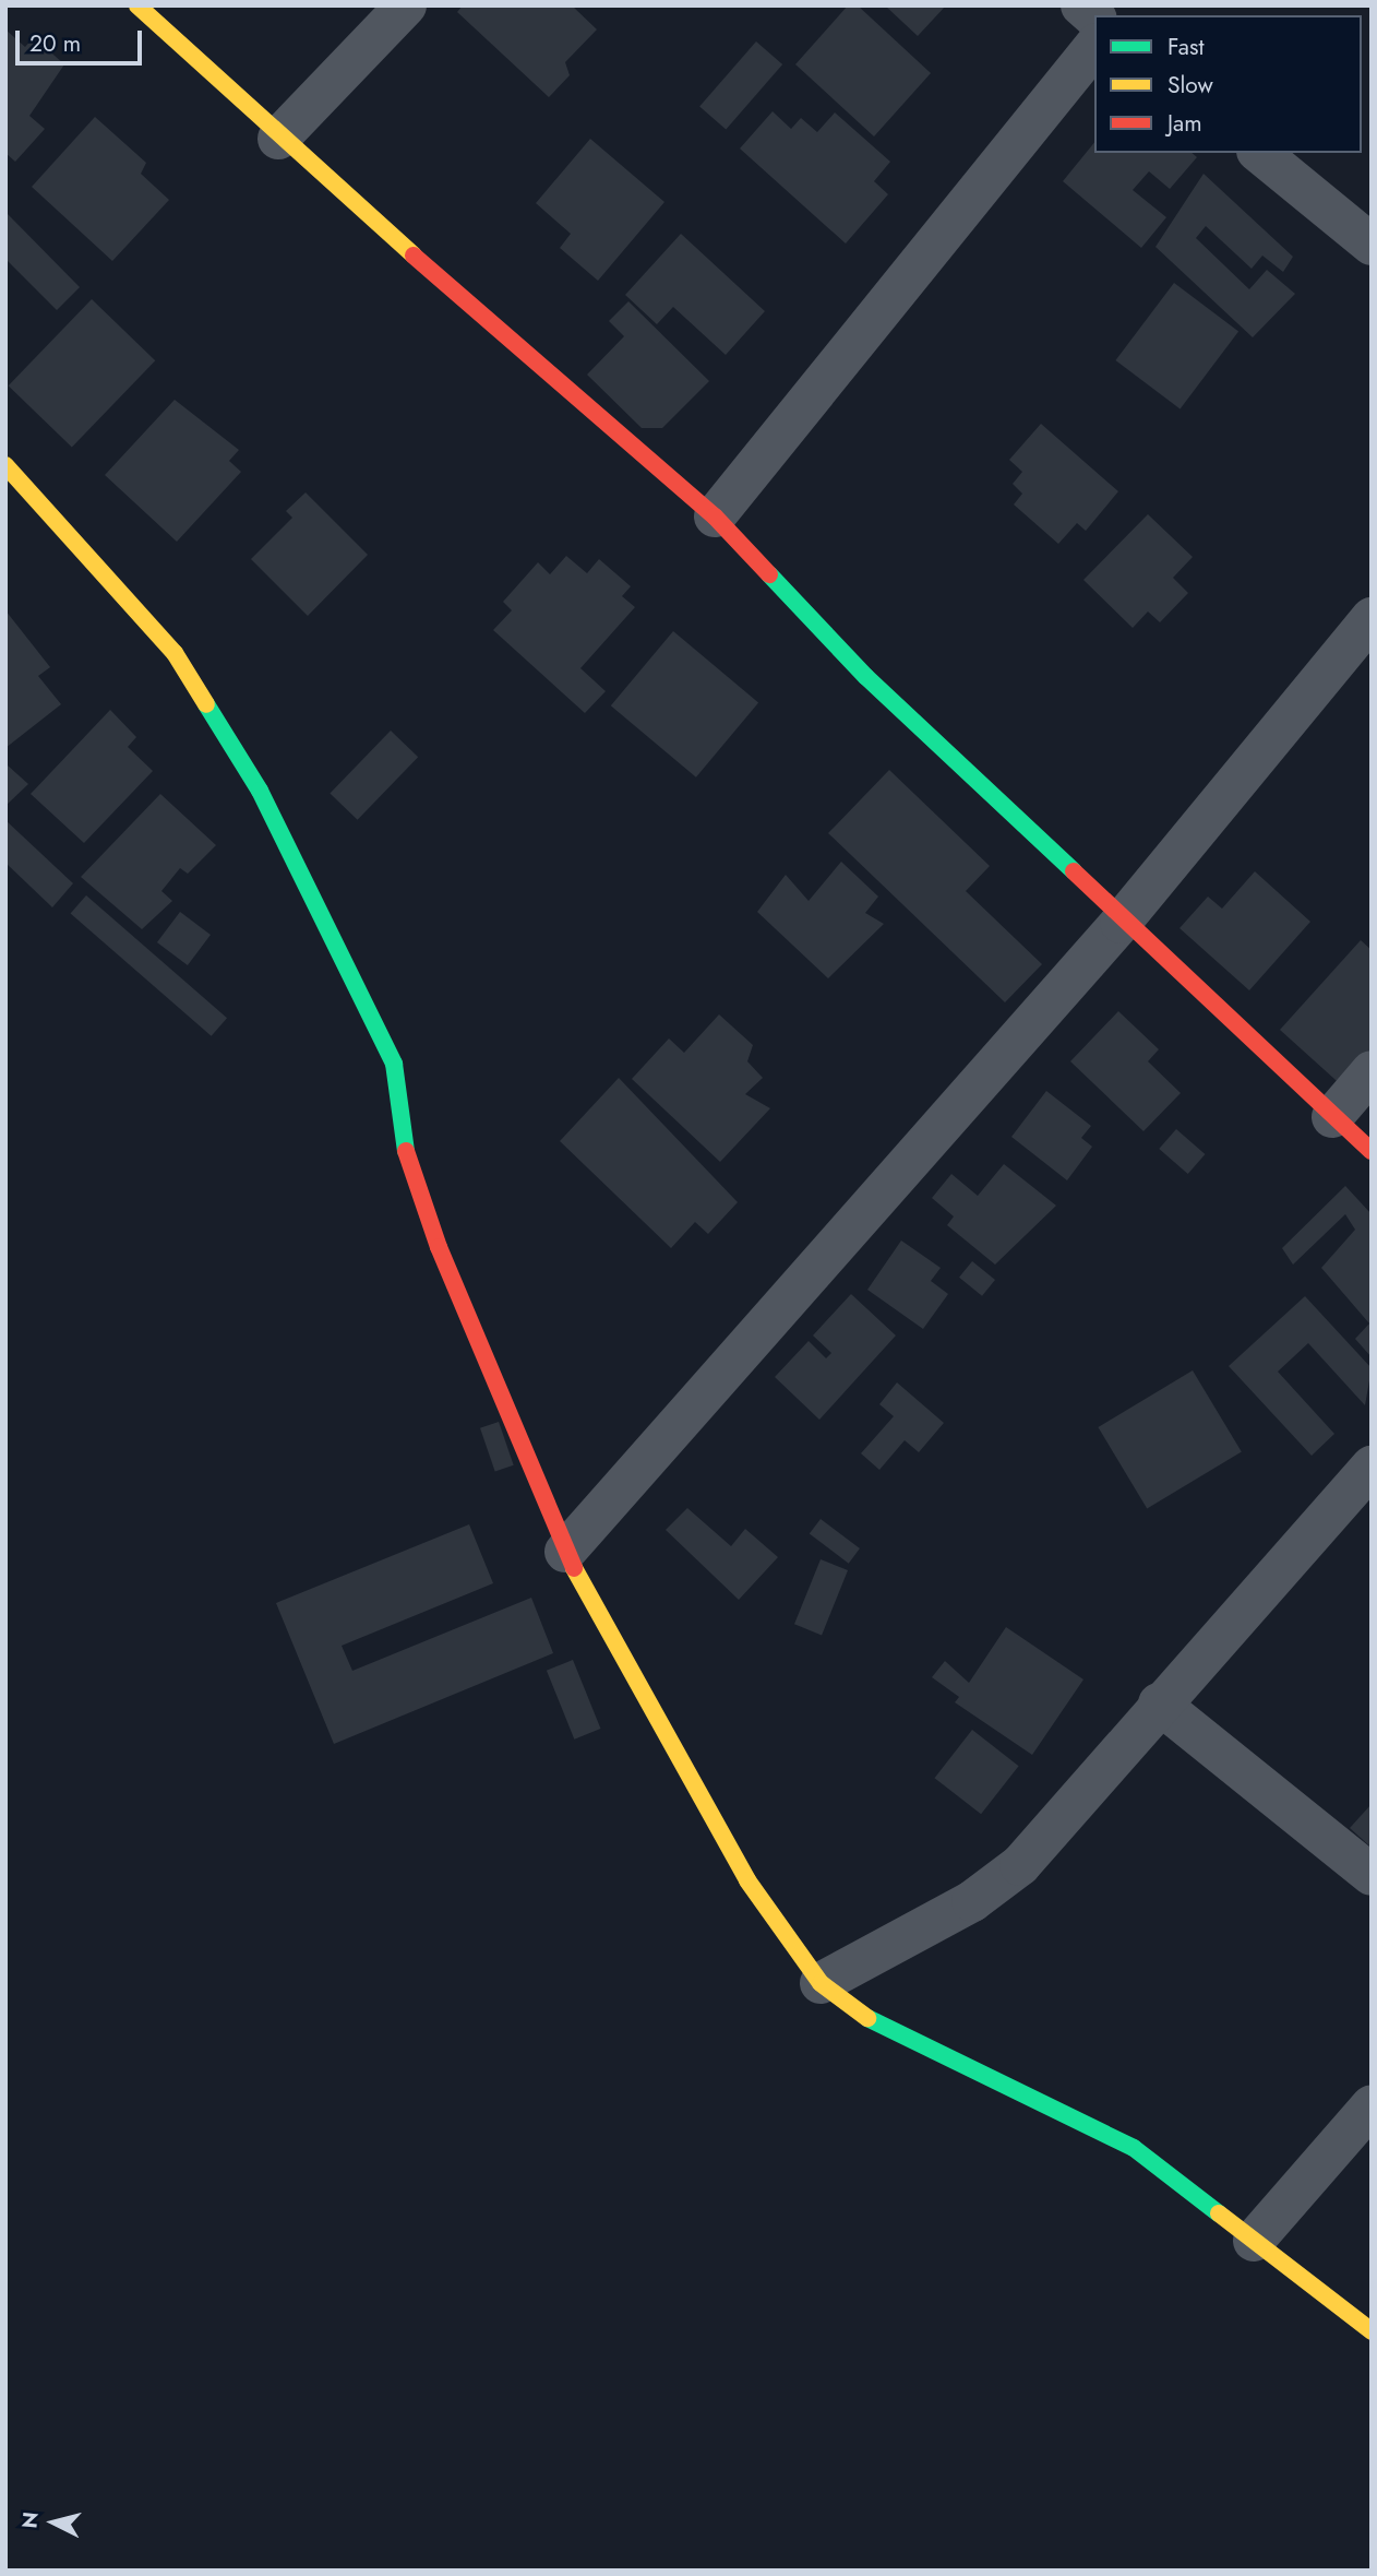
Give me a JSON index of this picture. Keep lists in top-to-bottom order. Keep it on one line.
{"legend":["Fast","Slow","Jam"],"scale_bar":"20 m","north":"left"}
